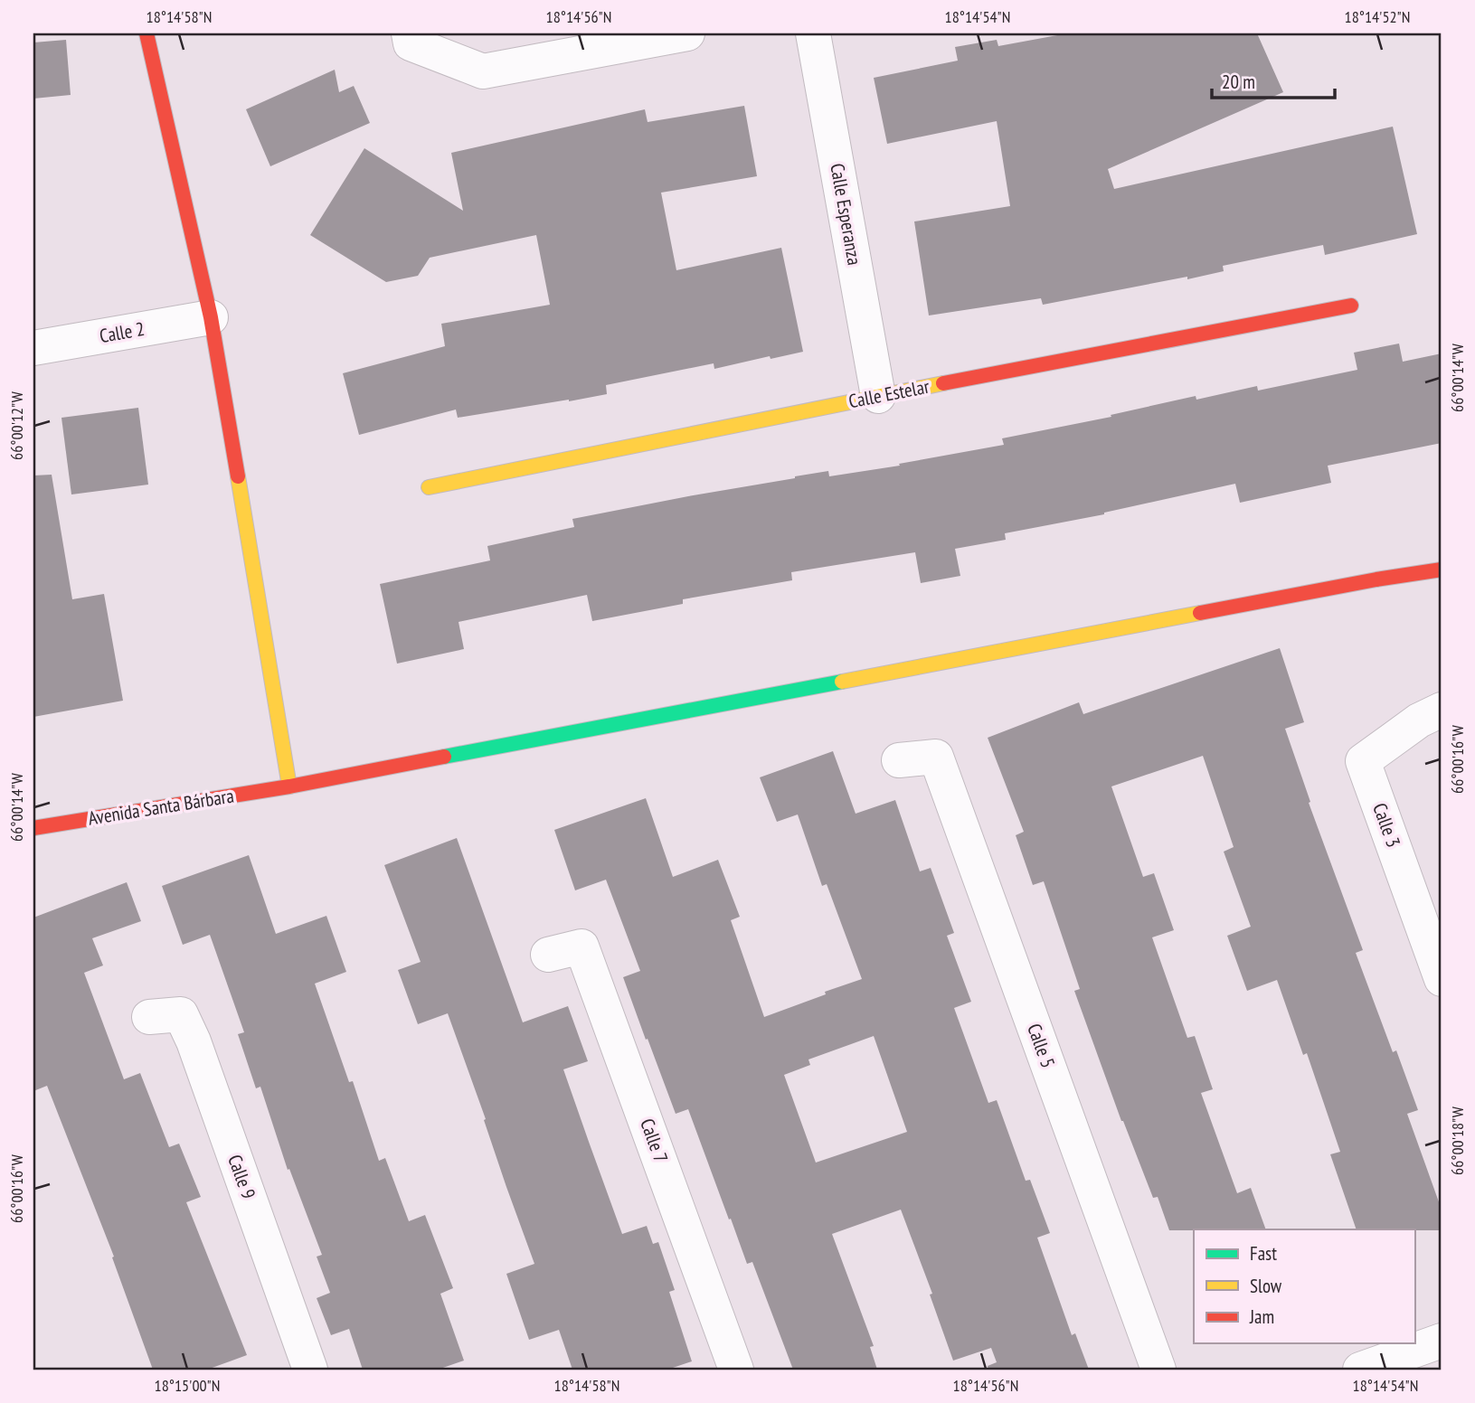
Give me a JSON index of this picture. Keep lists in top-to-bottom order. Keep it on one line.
{"streets":{"street":["Calle Esperanza","Calle 2","Calle Estelar","Avenida Santa Bárbara","Calle 3","Calle 5","Calle 7","Calle 9"]},"crossings":[["Calle Esperanza","Calle Estelar"]],"legend":["Fast","Slow","Jam"],"scale_bar":"20 m","coordinates":["18°14'58\"N","18°14'56\"N","18°14'54\"N","18°14'52\"N","66°00'14\"W","66°00'12\"W","66°00'16\"W","66°00'18\"W","18°15'00\"N"]}
